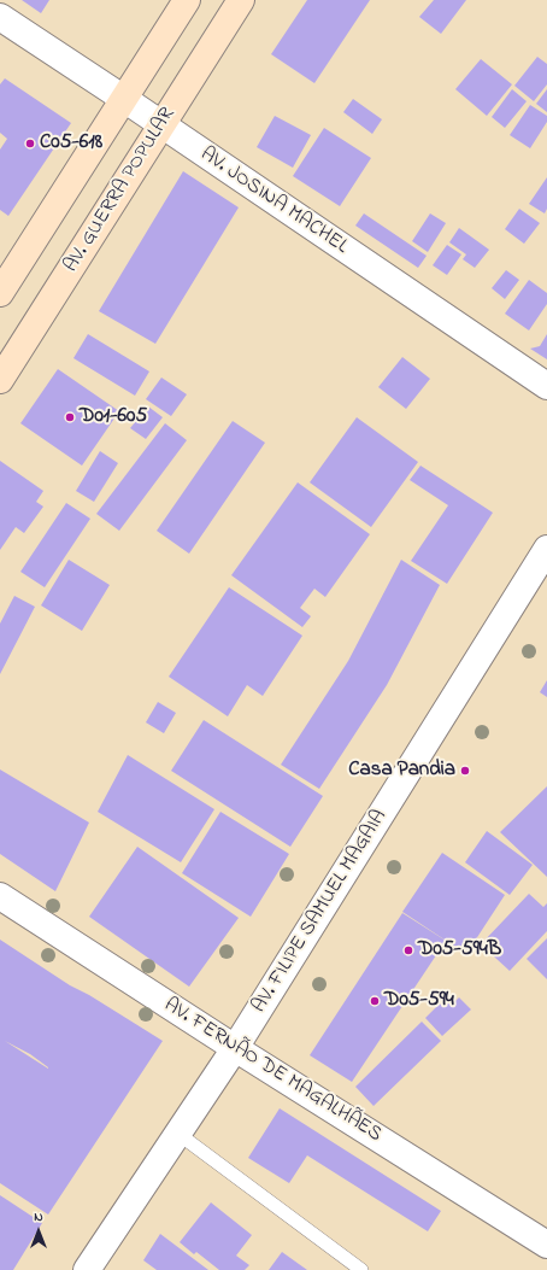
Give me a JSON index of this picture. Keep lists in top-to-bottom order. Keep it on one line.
{"streets":{"main road":["AV. GUERRA POPULAR"],"street":["AV. JOSINA MACHEL","AV. FILIPE SAMUEL MAGAIA","AV. FERNÃO DE MAGALHÃES"]},"crossings":[["AV. GUERRA POPULAR","AV. JOSINA MACHEL"],["AV. FILIPE SAMUEL MAGAIA","AV. FERNÃO DE MAGALHÃES"]],"places":["C05-618","D01-605","Casa Pandia","D05-594B","D05-594"],"north":"top"}
